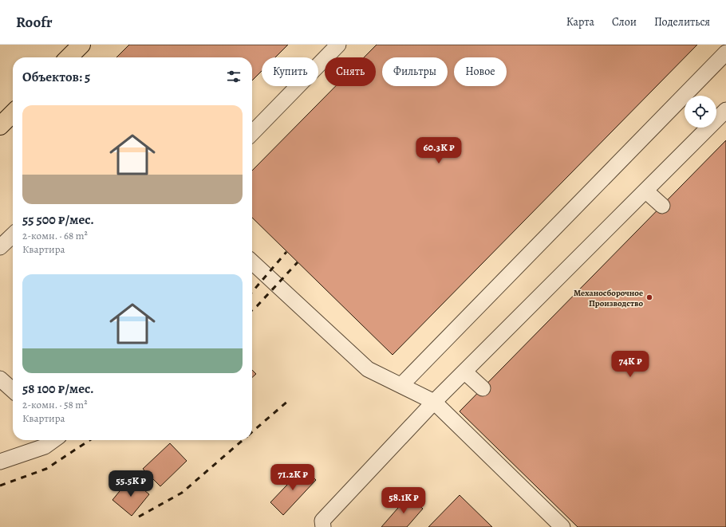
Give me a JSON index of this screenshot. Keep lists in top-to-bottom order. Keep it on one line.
{"places":["Механосборочное Производство"],"page":{"header":"Roofr","nav":["Карта","Слои","Поделиться"],"chip":["Купить","Снять","Фильтры","Новое"],"heading":"Объектов: 5","list":[{"name":"55 500 ₽/мес.","note":"2-комн. · 68 m² · Квартира"},{"name":"58 100 ₽/мес.","note":"2-комн. · 58 m² · Квартира"}],"price":["60.3K ₽","74K ₽","71.2K ₽","55.5K ₽","58.1K ₽"]}}
